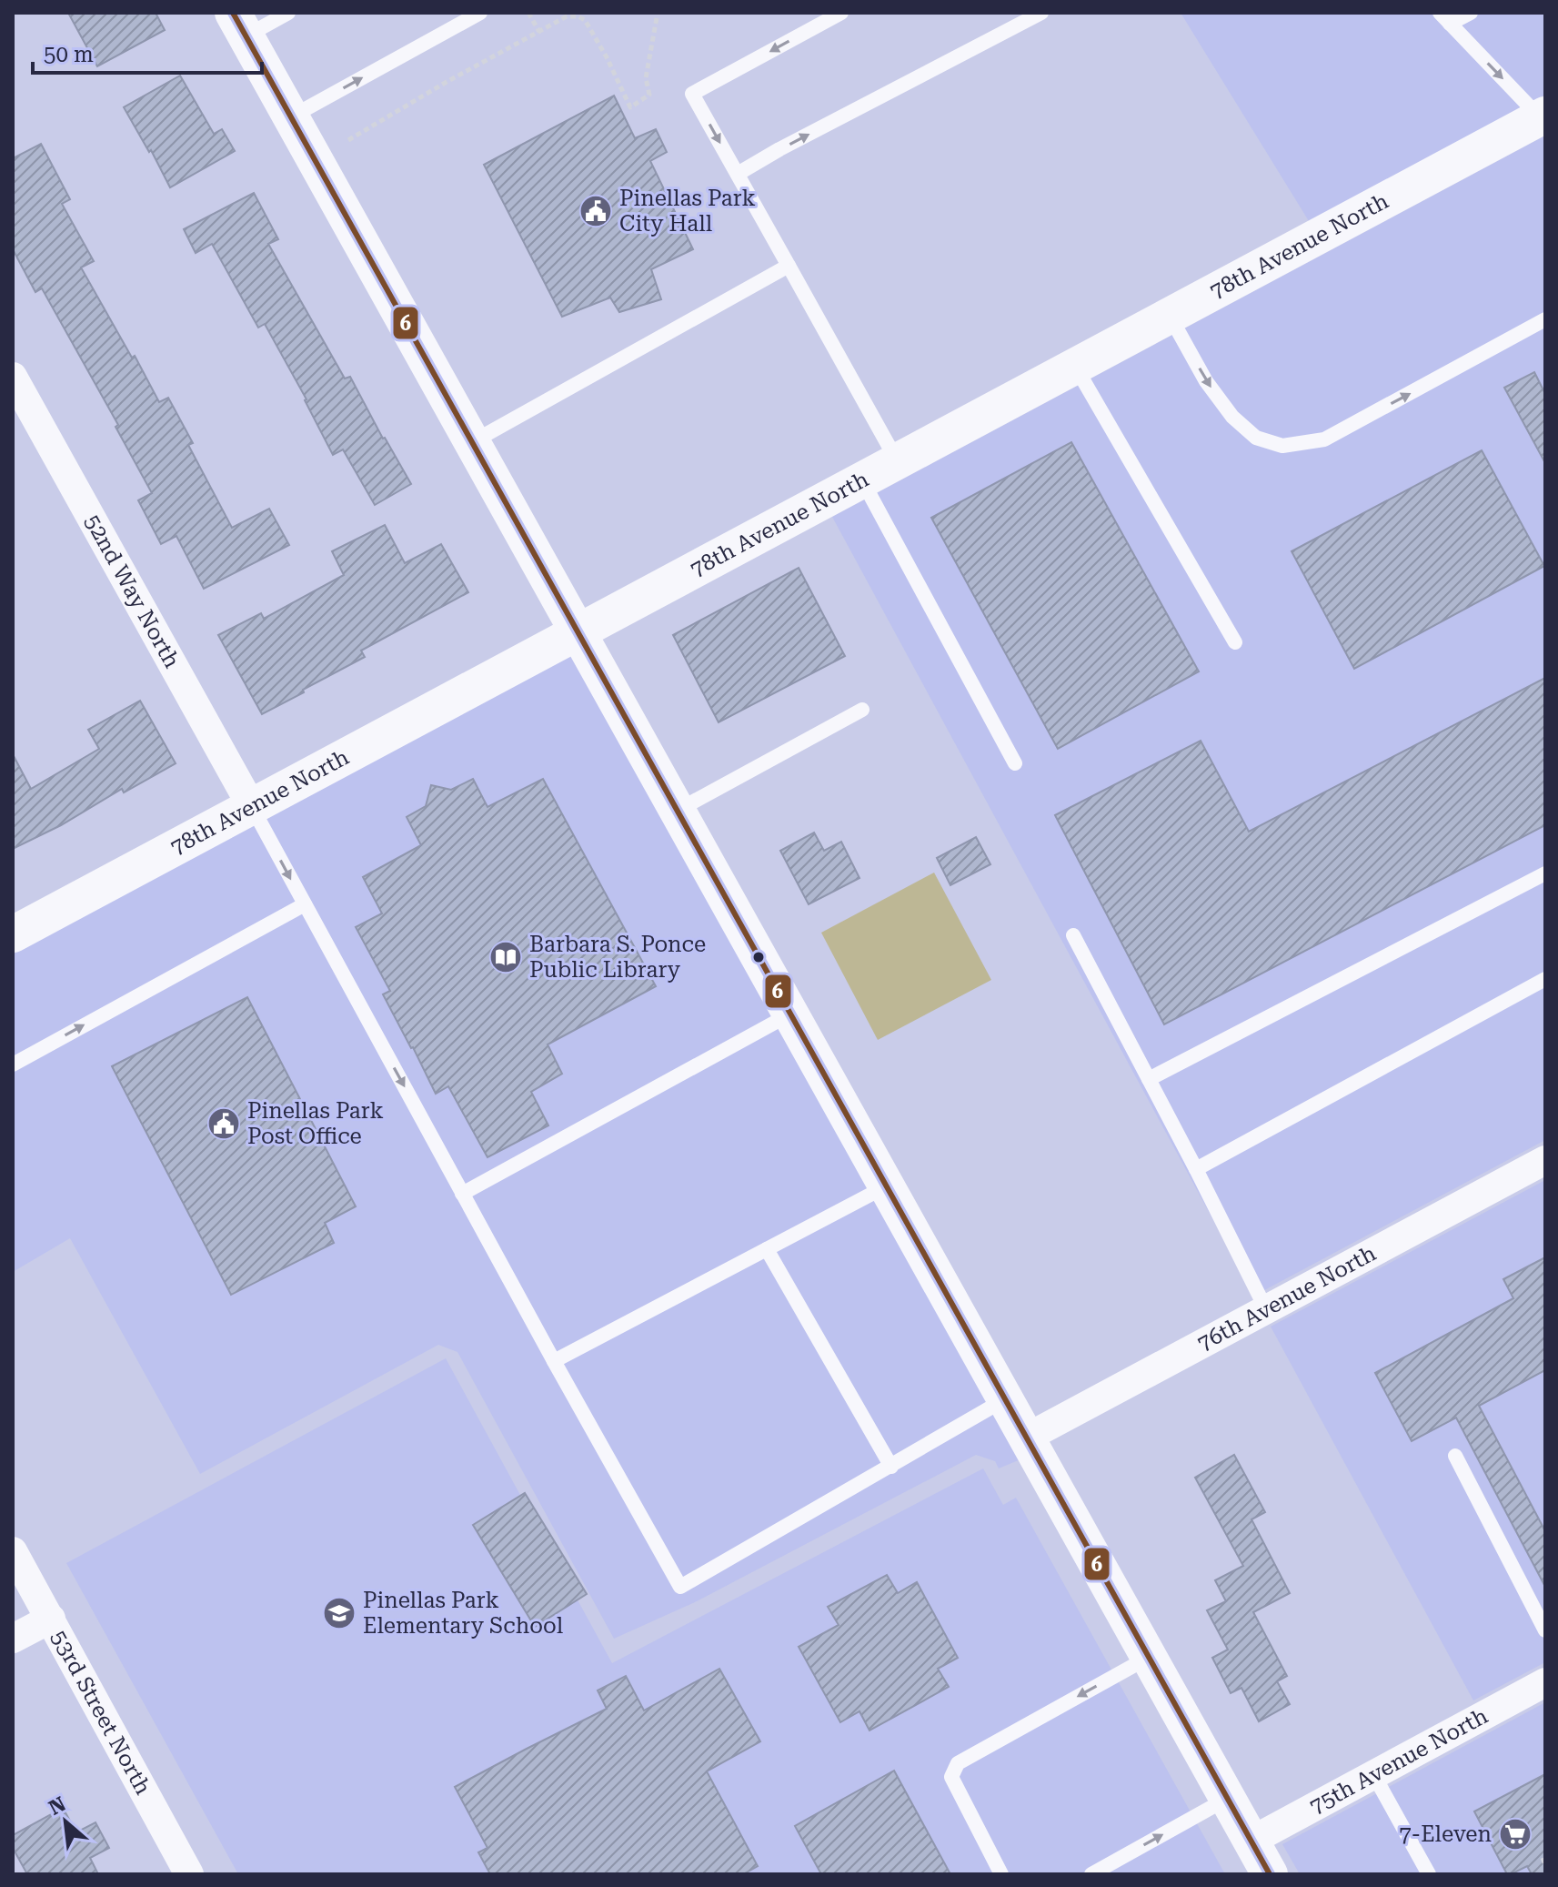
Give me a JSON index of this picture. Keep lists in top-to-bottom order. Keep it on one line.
{"streets":{"street":["78th Avenue North","52nd Way North","76th Avenue North","53rd Street North","75th Avenue North"]},"crossings":[["78th Avenue North","52nd Way North"]],"places":{"public building":["Pinellas Park City Hall","Pinellas Park Post Office"],"library":["Barbara S. Ponce Public Library"],"school or university":["Pinellas Park Elementary School"],"supermarket":["7-Eleven"]},"lines":["transit line 6"],"scale_bar":"50 m","north":"top left"}
